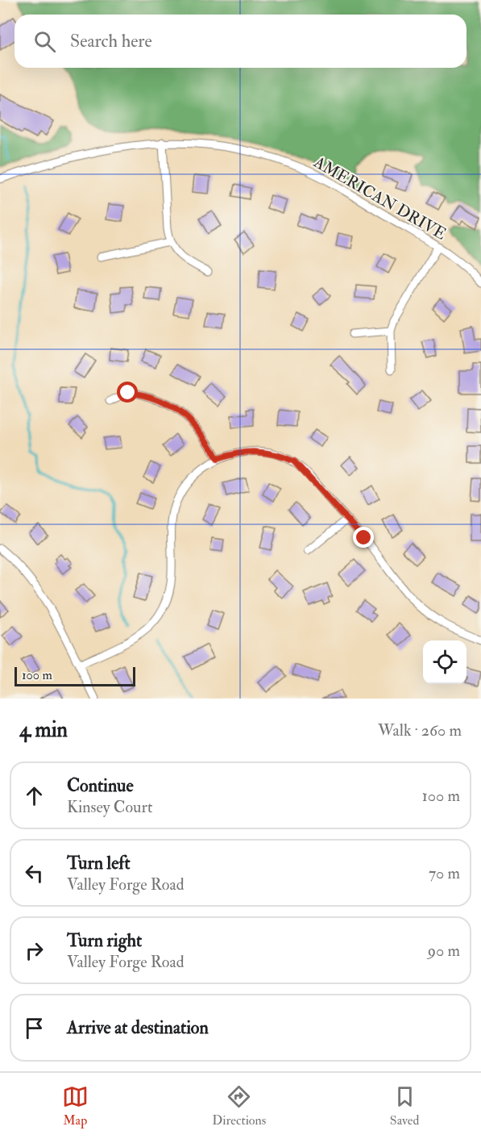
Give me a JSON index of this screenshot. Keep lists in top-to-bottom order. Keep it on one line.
{"streets":{"street":["AMERICAN DRIVE"]},"scale_bar":"100 m","page":{"search":"Search here","scale":"100 m","heading":["4 min","Walk · 260 m"],"list":[["Continue","Kinsey Court","100 m"],["Turn left","Valley Forge Road","70 m"],["Turn right","Valley Forge Road","90 m"],"Arrive at destination"],"nav":["Map","Directions","Saved"]}}
